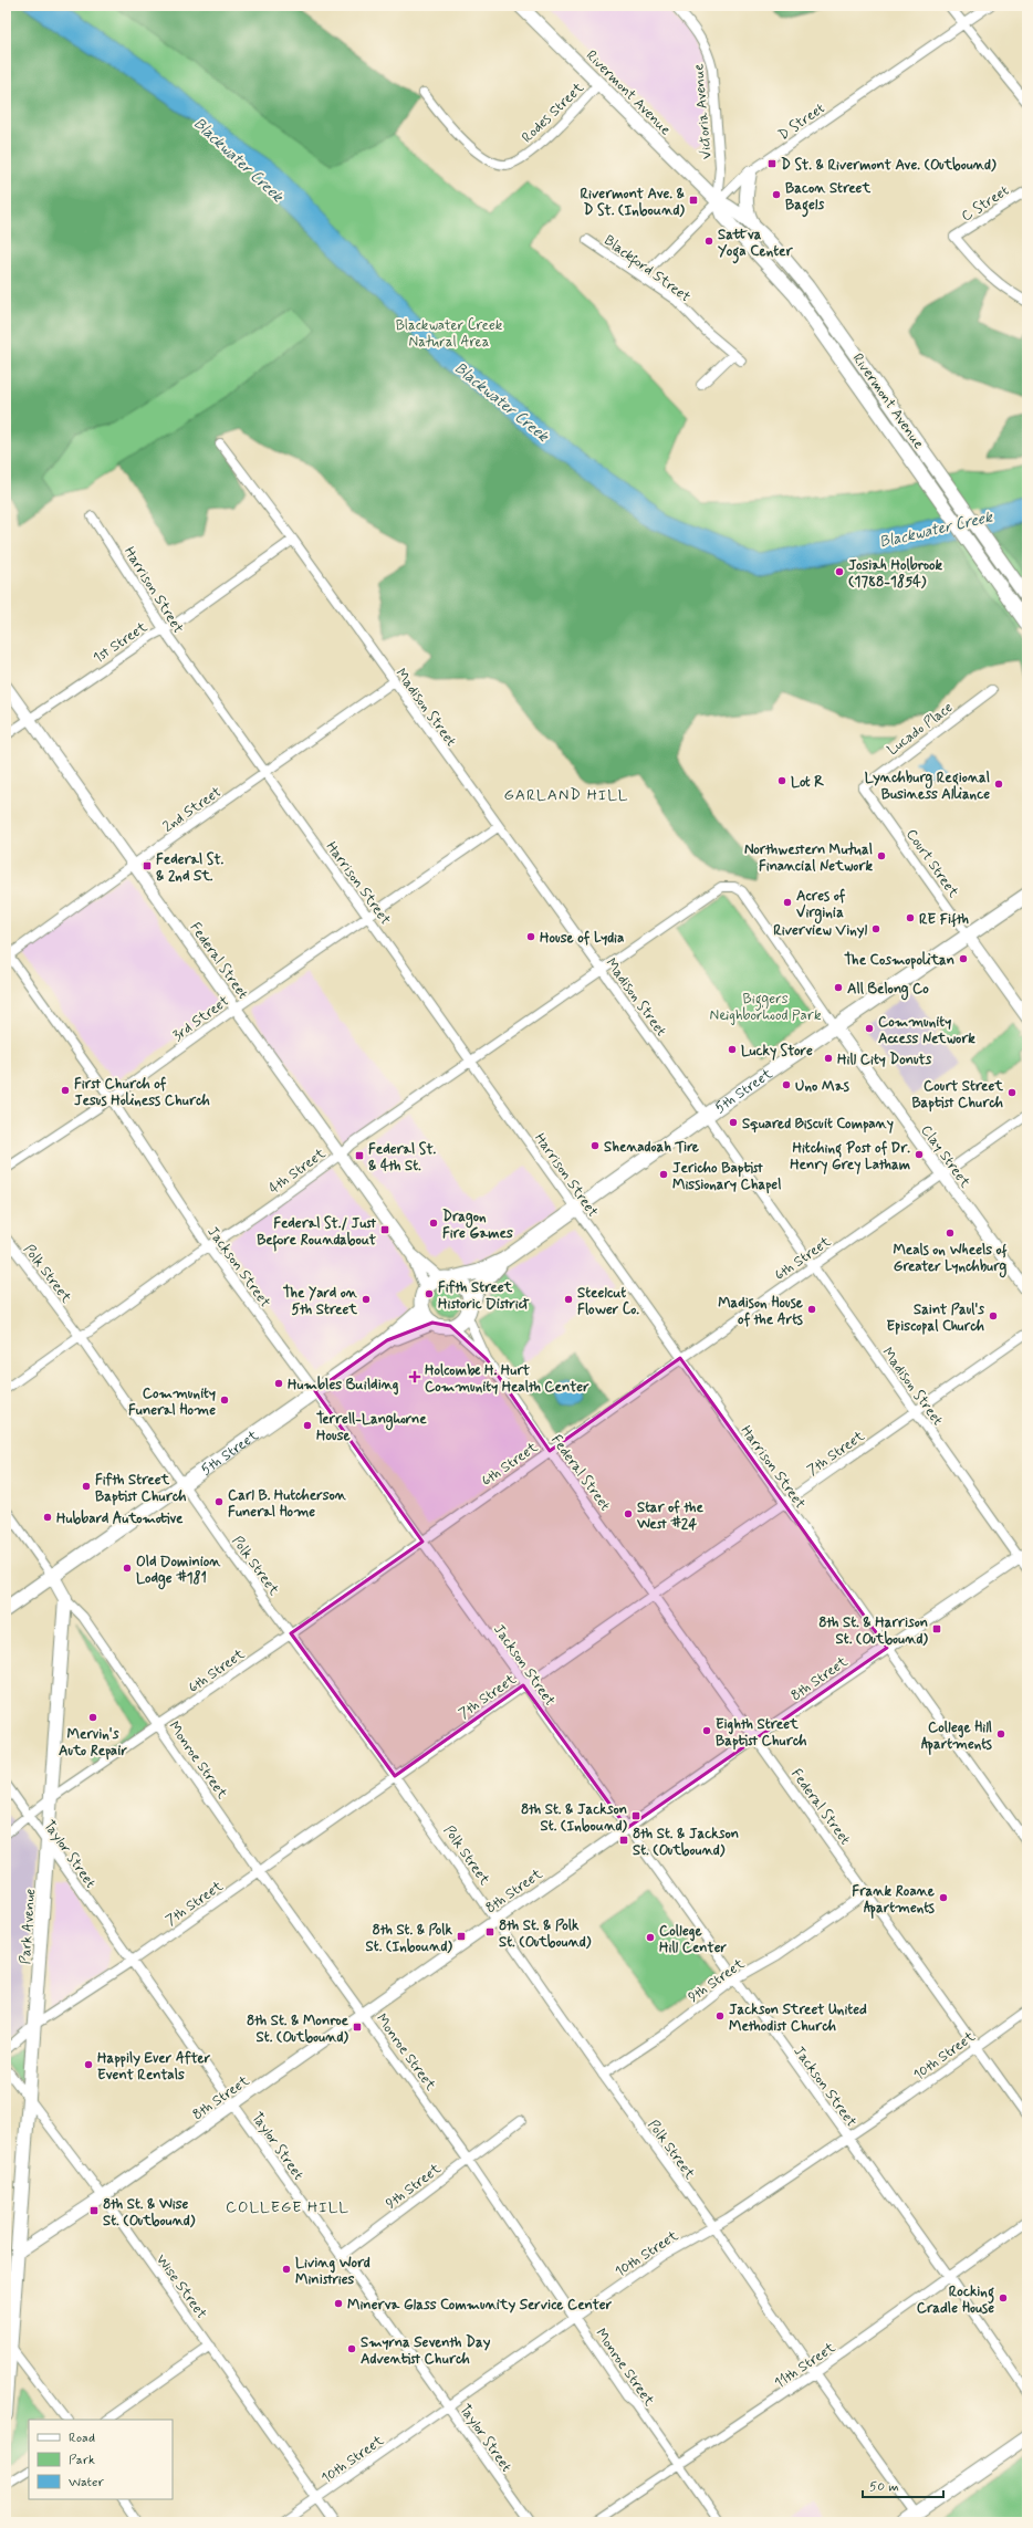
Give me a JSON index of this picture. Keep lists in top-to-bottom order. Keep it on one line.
{"streets":{"main road":["Rivermont Avenue","5th Street","Park Avenue"],"street":["Rodes Street","Victoria Avenue","D Street","C Street","Blackford Street","Harrison Street","1st Street","Madison Street","Lucado Place","2nd Street","Court Street","Federal Street","3rd Street","Clay Street","4th Street","6th Street","Jackson Street","Polk Street","7th Street","8th Street","Monroe Street","Taylor Street","9th Street","10th Street","Wise Street","11th Street"]},"crossings":[["Rivermont Avenue","Rodes Street"],["Rivermont Avenue","Victoria Avenue"],["Rivermont Avenue","D Street"],["Victoria Avenue","D Street"],["D Street","Blackford Street"],["Harrison Street","1st Street"],["Harrison Street","2nd Street"],["Harrison Street","3rd Street"],["Harrison Street","5th Street"],["Harrison Street","4th Street"],["Harrison Street","6th Street"],["Harrison Street","7th Street"],["Harrison Street","8th Street"],["1st Street","Madison Street"],["1st Street","Federal Street"],["Madison Street","2nd Street"],["Madison Street","3rd Street"],["Madison Street","5th Street"],["Madison Street","Clay Street"],["Madison Street","4th Street"],["Madison Street","6th Street"],["Madison Street","7th Street"],["Madison Street","8th Street"],["Lucado Place","Court Street"],["2nd Street","Federal Street"],["2nd Street","Jackson Street"],["Court Street","5th Street"],["Federal Street","3rd Street"],["Federal Street","5th Street"],["Federal Street","4th Street"],["Federal Street","6th Street"],["Federal Street","7th Street"],["Federal Street","8th Street"],["Federal Street","9th Street"],["Federal Street","10th Street"],["3rd Street","Jackson Street"],["5th Street","Clay Street"],["5th Street","Jackson Street"],["5th Street","Polk Street"],["Clay Street","4th Street"],["Clay Street","6th Street"],["4th Street","Jackson Street"],["4th Street","Polk Street"],["6th Street","Jackson Street"],["6th Street","Polk Street"],["6th Street","Monroe Street"],["6th Street","Taylor Street"],["6th Street","Park Avenue"],["Jackson Street","7th Street"],["Jackson Street","8th Street"],["Jackson Street","9th Street"],["Jackson Street","10th Street"],["Jackson Street","11th Street"],["Polk Street","7th Street"],["Polk Street","8th Street"],["Polk Street","9th Street"],["Polk Street","10th Street"],["Polk Street","11th Street"],["7th Street","Monroe Street"],["7th Street","Taylor Street"],["7th Street","Park Avenue"],["8th Street","Monroe Street"],["8th Street","Taylor Street"],["8th Street","Park Avenue"],["8th Street","Wise Street"],["Monroe Street","Park Avenue"],["Monroe Street","9th Street"],["Monroe Street","10th Street"],["Monroe Street","11th Street"],["Taylor Street","Park Avenue"],["Taylor Street","9th Street"],["Taylor Street","10th Street"],["Park Avenue","Wise Street"],["10th Street","Wise Street"]],"districts":["GARLAND HILL","COLLEGE HILL"],"water":["Blackwater Creek"],"parks":["Blackwater Creek Natural Area","Biggers Neighborhood Park"],"places":{"transit":["D St. & Rivermont Ave. (Outbound)","Rivermont Ave. & D St. (Inbound)","Federal St. & 2nd St.","Federal St. & 4th St.","Federal St./ Just Before Roundabout","8th St. & Harrison St. (Outbound)","8th St. & Jackson St. (Inbound)","8th St. & Jackson St. (Outbound)","8th St. & Polk St. (Outbound)","8th St. & Polk St. (Inbound)","8th St. & Monroe St. (Outbound)","8th St. & Wise St. (Outbound)"],"other":["Bacon Street Bagels","Sattva Yoga Center","Josiah Holbrook (1788-1854)","Lot R","Lynchburg Regional Business Alliance","Northwestern Mutual Financial Network","Acres of Virginia","RE Fifth","Riverview Vinyl","House of Lydia","The Cosmopolitan","All Belong Co","Community Access Network","Lucky Store","Hill City Donuts","Uno Mas","First Church of Jesus Holiness Church","Court Street Baptist Church","Squared Biscuit Company","Shenadoah Tire","Hitching Post of Dr. Henry Grey Latham","Jericho Baptist Missionary Chapel","Dragon Fire Games","Meals on Wheels of Greater Lynchburg","Fifth Street Historic District","The Yard on 5th Street","Steelcut Flower Co.","Madison House of the Arts","Saint Paul's Episcopal Church","Humbles Building","Community Funeral Home","Terrell-Langhorne House","Fifth Street Baptist Church","Carl B. Hutcherson Funeral Home","Star of the West #24","Hubbard Automotive","Old Dominion Lodge #181","Mervin's Auto Repair","Eighth Street Baptist Church","College Hill Apartments","Frank Roane Apartments","College Hill Center","Jackson Street United Methodist Church","Happily Ever After Event Rentals","Living Word Ministries","Rocking Cradle House","Minerva Glass Community Service Center","Smyrna Seventh Day Adventist Church"],"health":["Holcombe H. Hurt Community Health Center"]},"legend":["Road","Park","Water"],"scale_bar":"50 m"}
